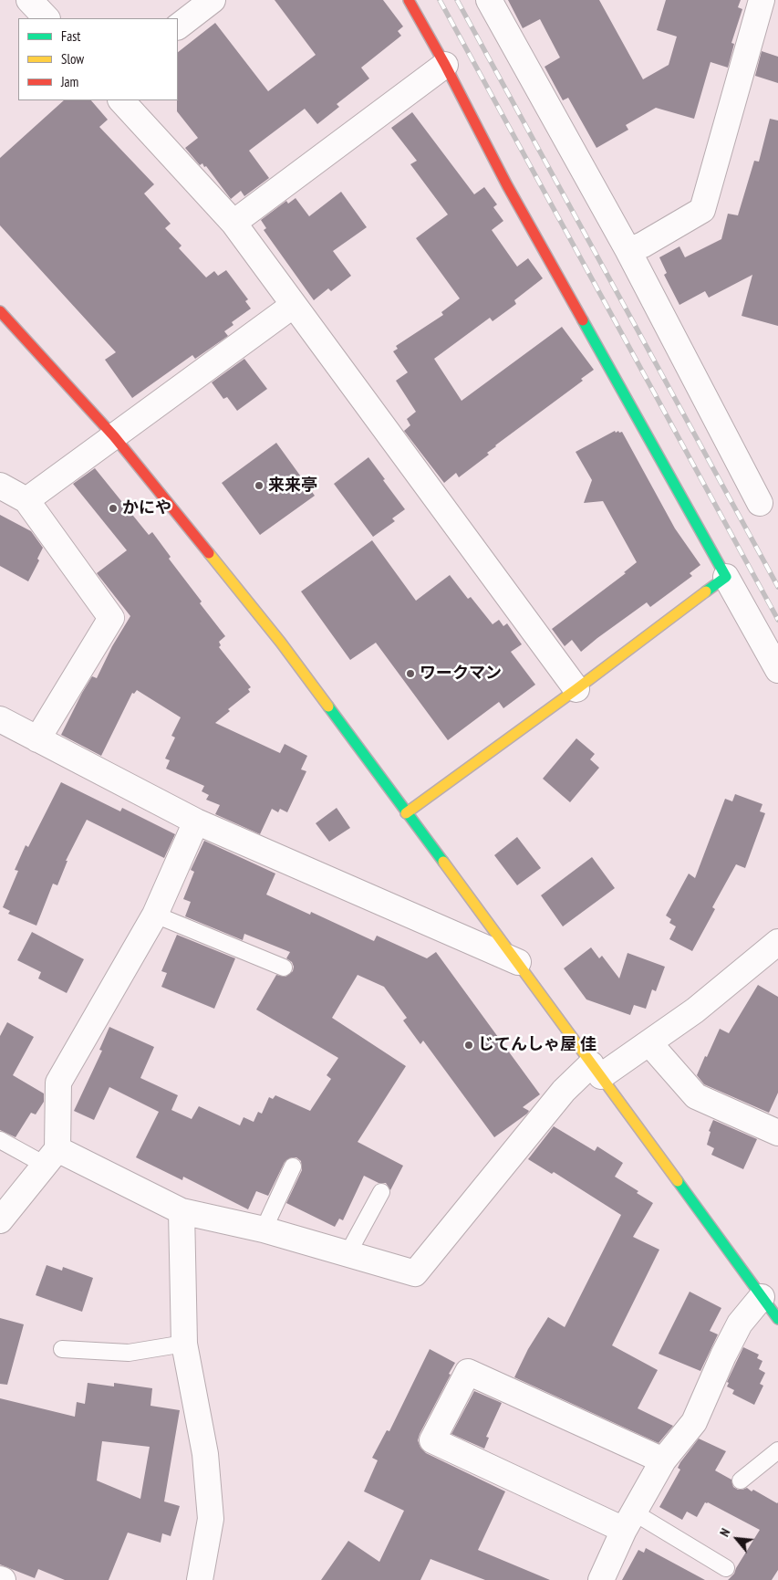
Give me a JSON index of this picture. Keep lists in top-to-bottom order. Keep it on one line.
{"places":["来来亭","かにや","ワークマン","じてんしゃ屋 佳"],"legend":["Fast","Slow","Jam"],"north":"top left"}
